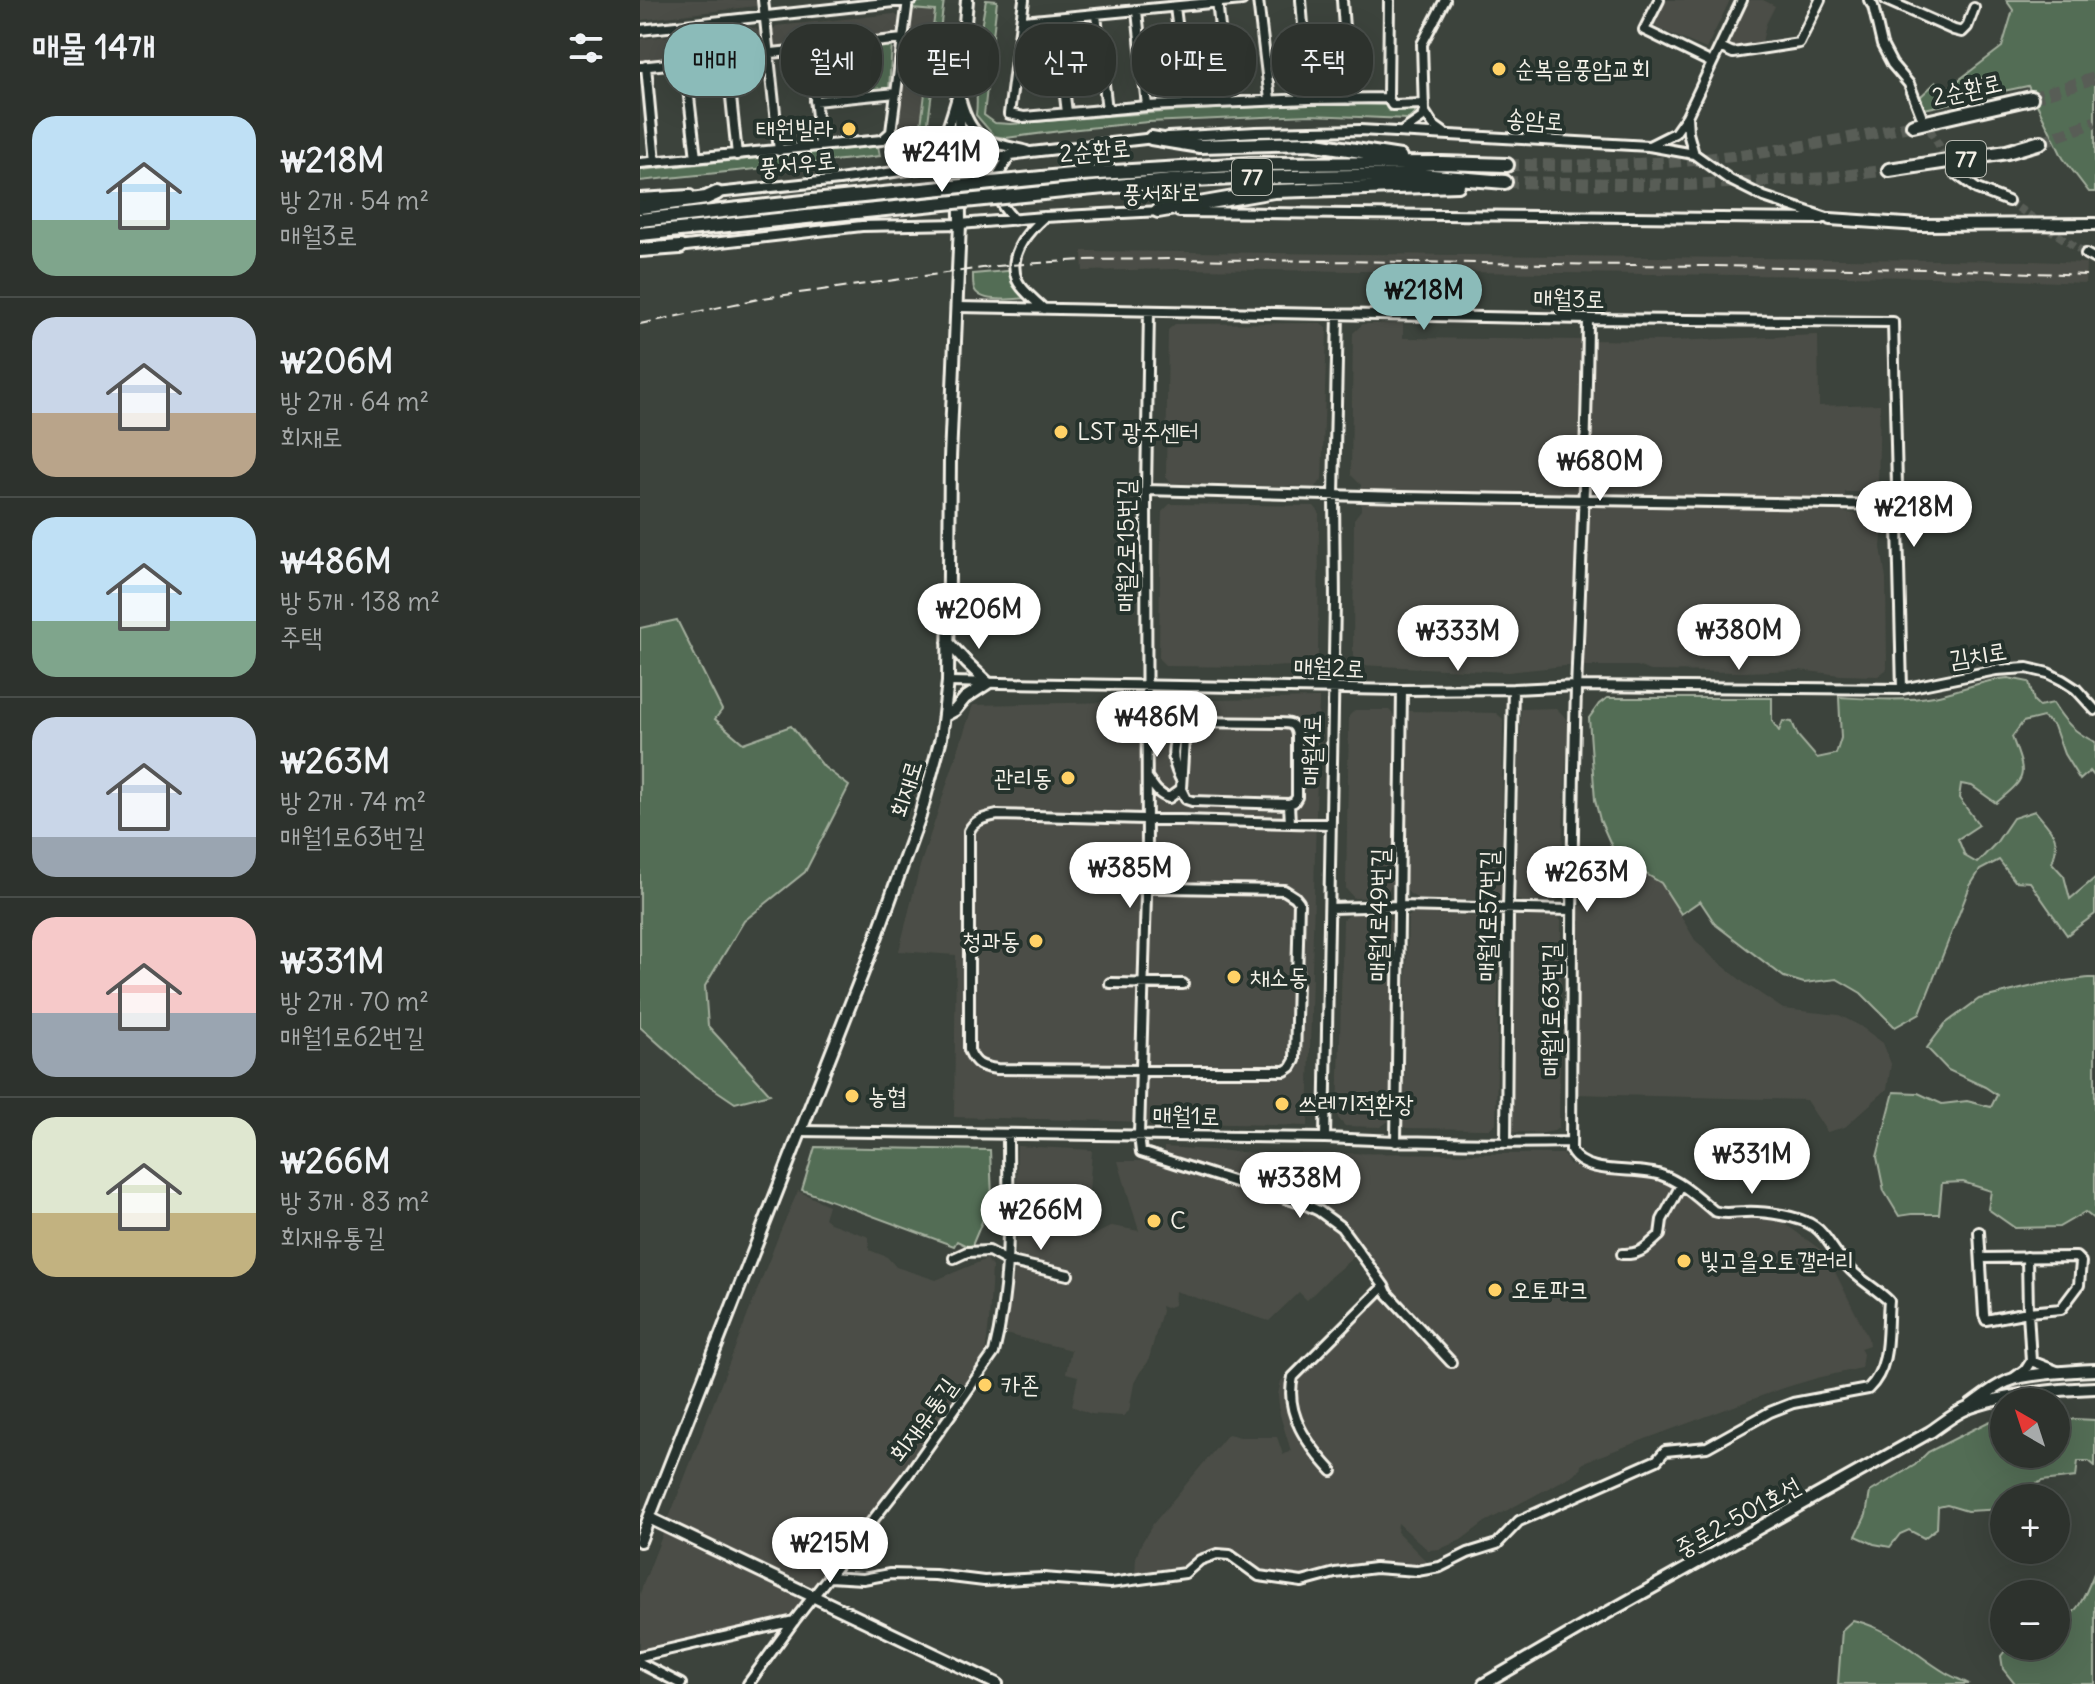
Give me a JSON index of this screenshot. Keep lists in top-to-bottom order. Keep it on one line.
{"streets":{"highway":["2순환로","77"],"main road":["송암로","회재로","중로2-501호선"],"street":["풍서우로","풍서좌로","매월3로","매월2로15번길","김치로","매월2로","매월4로","매월1로49번길","매월1로57번길","매월1로63번길","매월1로","회재유통길"]},"crossings":[["2순환로","풍서좌로"],["송암로","풍서우로"],["송암로","풍서좌로"],["송암로","회재로"],["풍서우로","회재로"],["풍서좌로","회재로"],["매월3로","매월2로15번길"],["매월3로","매월4로"],["매월3로","회재로"],["매월3로","매월1로63번길"],["매월2로15번길","매월2로"],["매월2로15번길","매월1로"],["김치로","매월2로"],["매월2로","매월4로"],["매월2로","회재로"],["매월2로","매월1로49번길"],["매월2로","매월1로57번길"],["매월2로","매월1로63번길"],["매월4로","매월1로"],["회재로","매월1로"],["매월1로49번길","매월1로"],["매월1로57번길","매월1로"],["매월1로63번길","매월1로"],["매월1로","회재유통길"]],"places":["순복음풍암교회","태원빌라","LST 광주센터","관리동","청과동","채소동","농협","쓰레기적환장","C","빛고을오토갤러리","오토파크","카존"],"north":"top left","page":{"heading":"매물 14개","chip":["매매","월세","필터","신규","아파트","주택"],"list":[{"name":"₩218M","note":"방 2개 · 54 m² · 매월3로"},{"name":"₩206M","note":"방 2개 · 64 m² · 회재로"},{"name":"₩486M","note":"방 5개 · 138 m² · 주택"},{"name":"₩263M","note":"방 2개 · 74 m² · 매월1로63번길"},{"name":"₩331M","note":"방 2개 · 70 m² · 매월1로62번길"},{"name":"₩266M","note":"방 3개 · 83 m² · 회재유통길"}],"price":["₩241M","₩218M","₩680M","₩218M","₩206M","₩380M","₩333M","₩486M","₩385M","₩263M","₩331M","₩338M","₩266M","₩215M"],"map_buttons":["+","−"]}}
